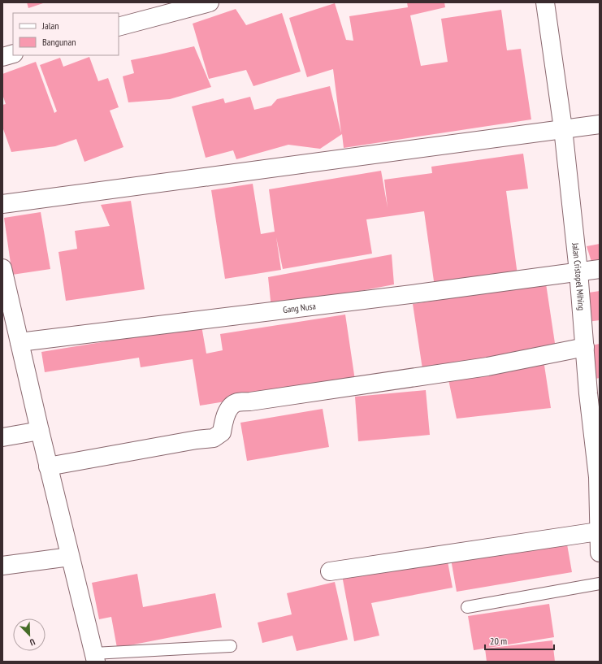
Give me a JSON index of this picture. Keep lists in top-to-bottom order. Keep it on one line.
{"streets":{"street":["Jalan Cristopel Mihing","Gang Nusa"]},"crossings":[["Jalan Cristopel Mihing","Gang Nusa"]],"legend":["Jalan","Bangunan"],"scale_bar":"20 m","north":"bottom right"}
